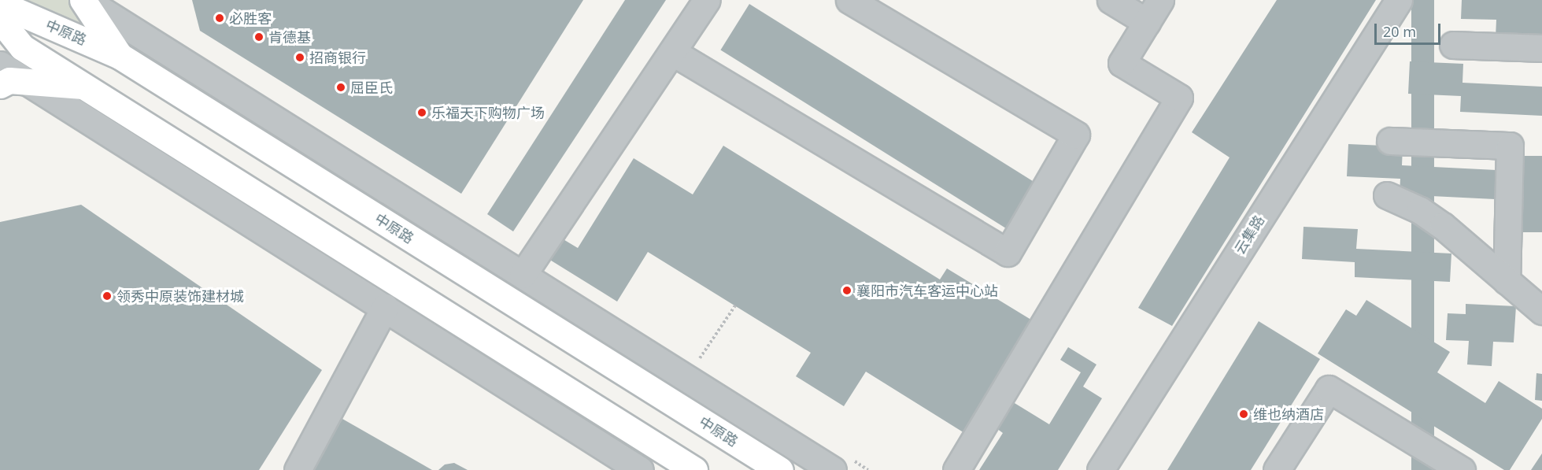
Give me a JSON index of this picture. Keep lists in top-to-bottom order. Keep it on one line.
{"streets":{"main road":["中原路"],"street":["云集路"]},"places":["必胜客","肯德基","招商银行","屈臣氏","乐福天下购物广场","襄阳市汽车客运中心站","领秀中原装饰建材城","维也纳酒店"],"scale_bar":"20 m"}
